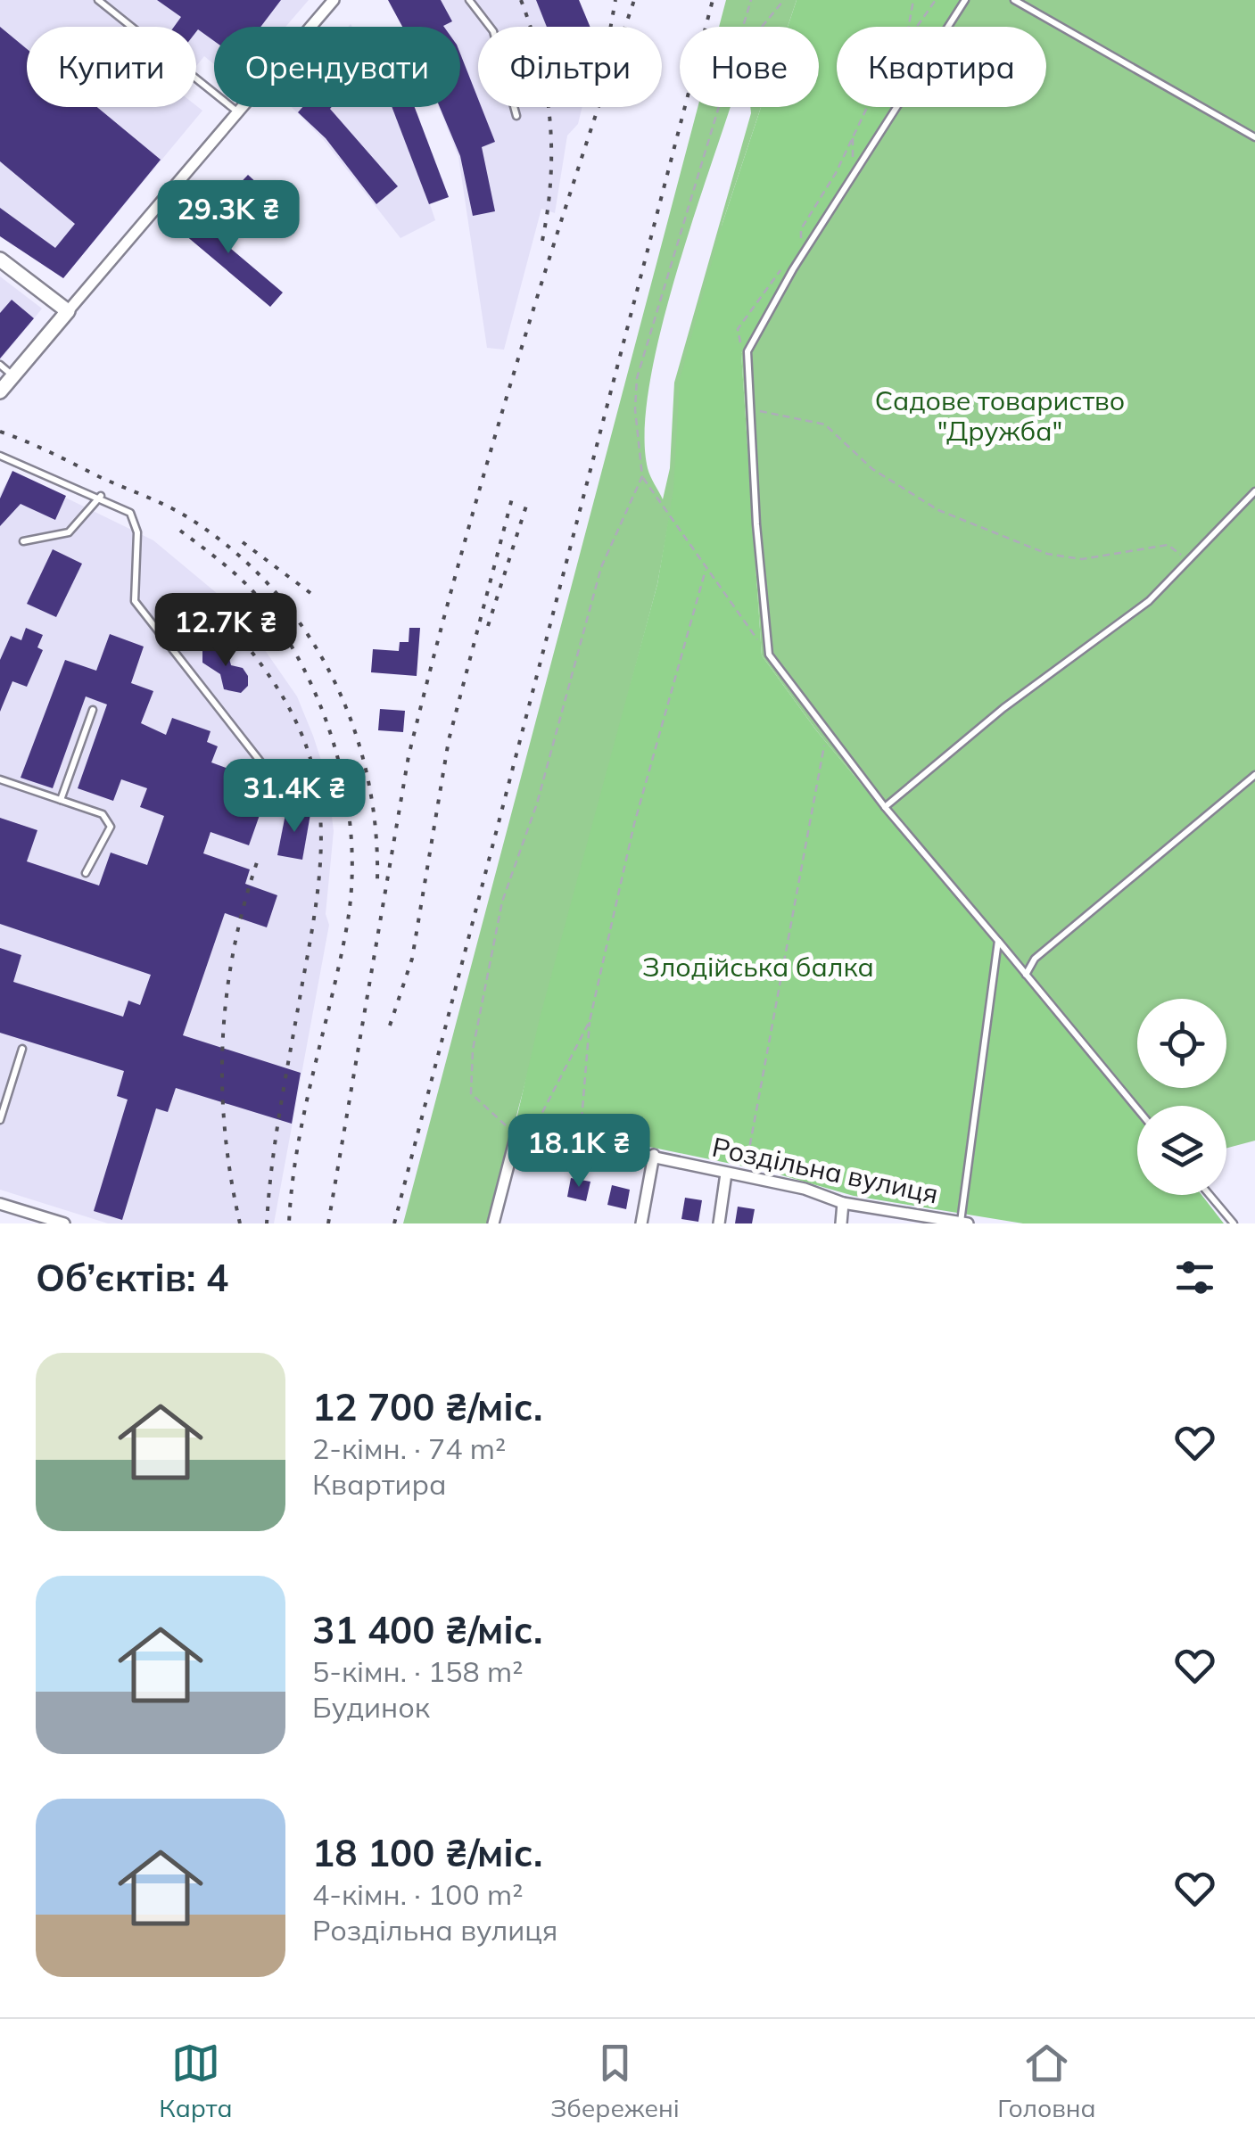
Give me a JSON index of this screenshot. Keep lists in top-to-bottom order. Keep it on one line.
{"streets":{"street":["Роздільна вулиця"]},"parks":["Садове товариство \"Дружба\"","Злодійська балка"],"page":{"chip":["Купити","Орендувати","Фільтри","Нове","Квартира"],"price":["29.3K ₴","12.7K ₴","31.4K ₴","18.1K ₴"],"heading":"Об’єктів: 4","list":[{"name":"12 700 ₴/міс.","note":"2-кімн. · 74 m² · Квартира"},{"name":"31 400 ₴/міс.","note":"5-кімн. · 158 m² · Будинок"},{"name":"18 100 ₴/міс.","note":"4-кімн. · 100 m² · Роздільна вулиця"}],"tabs":["Карта","Збережені","Головна"]}}
